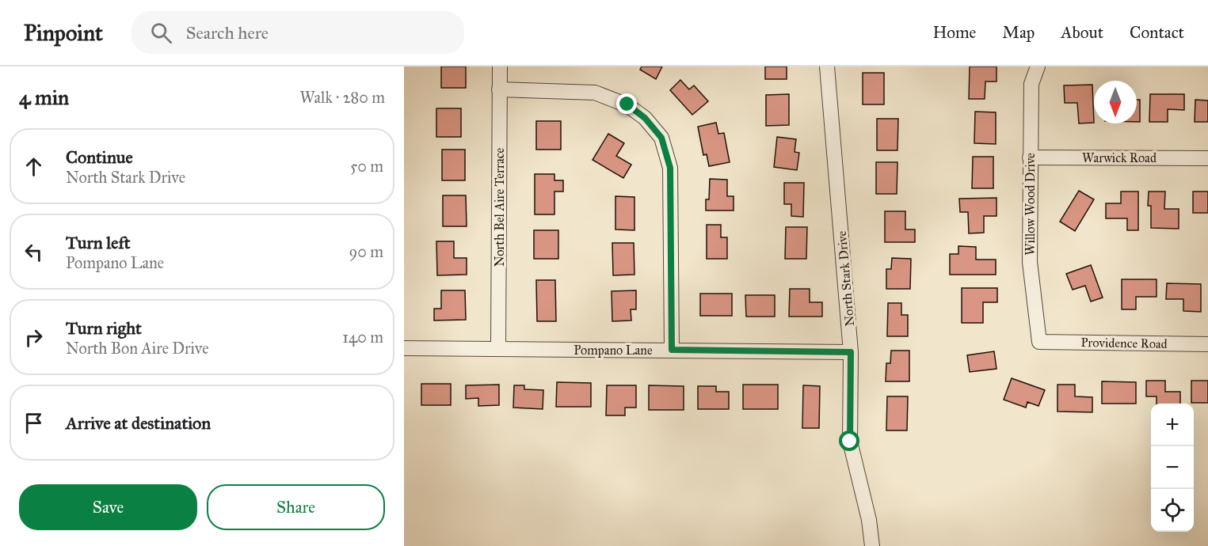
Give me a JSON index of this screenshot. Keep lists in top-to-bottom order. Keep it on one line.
{"streets":{"street":["Warwick Road","Willow Wood Drive","North Bel Aire Terrace","North Stark Drive","Providence Road","Pompano Lane"]},"crossings":[["Warwick Road","Willow Wood Drive"],["Willow Wood Drive","Providence Road"],["North Bel Aire Terrace","Pompano Lane"],["North Stark Drive","Pompano Lane"]],"north":"bottom","page":{"header":"Pinpoint","search":"Search here","nav":["Home","Map","About","Contact"],"heading":["4 min","Walk · 280 m"],"list":[["Continue","North Stark Drive","50 m"],["Turn left","Pompano Lane","90 m"],["Turn right","North Bon Aire Drive","140 m"],"Arrive at destination"],"map_buttons":["+","−"],"buttons":["Save","Share"]}}
